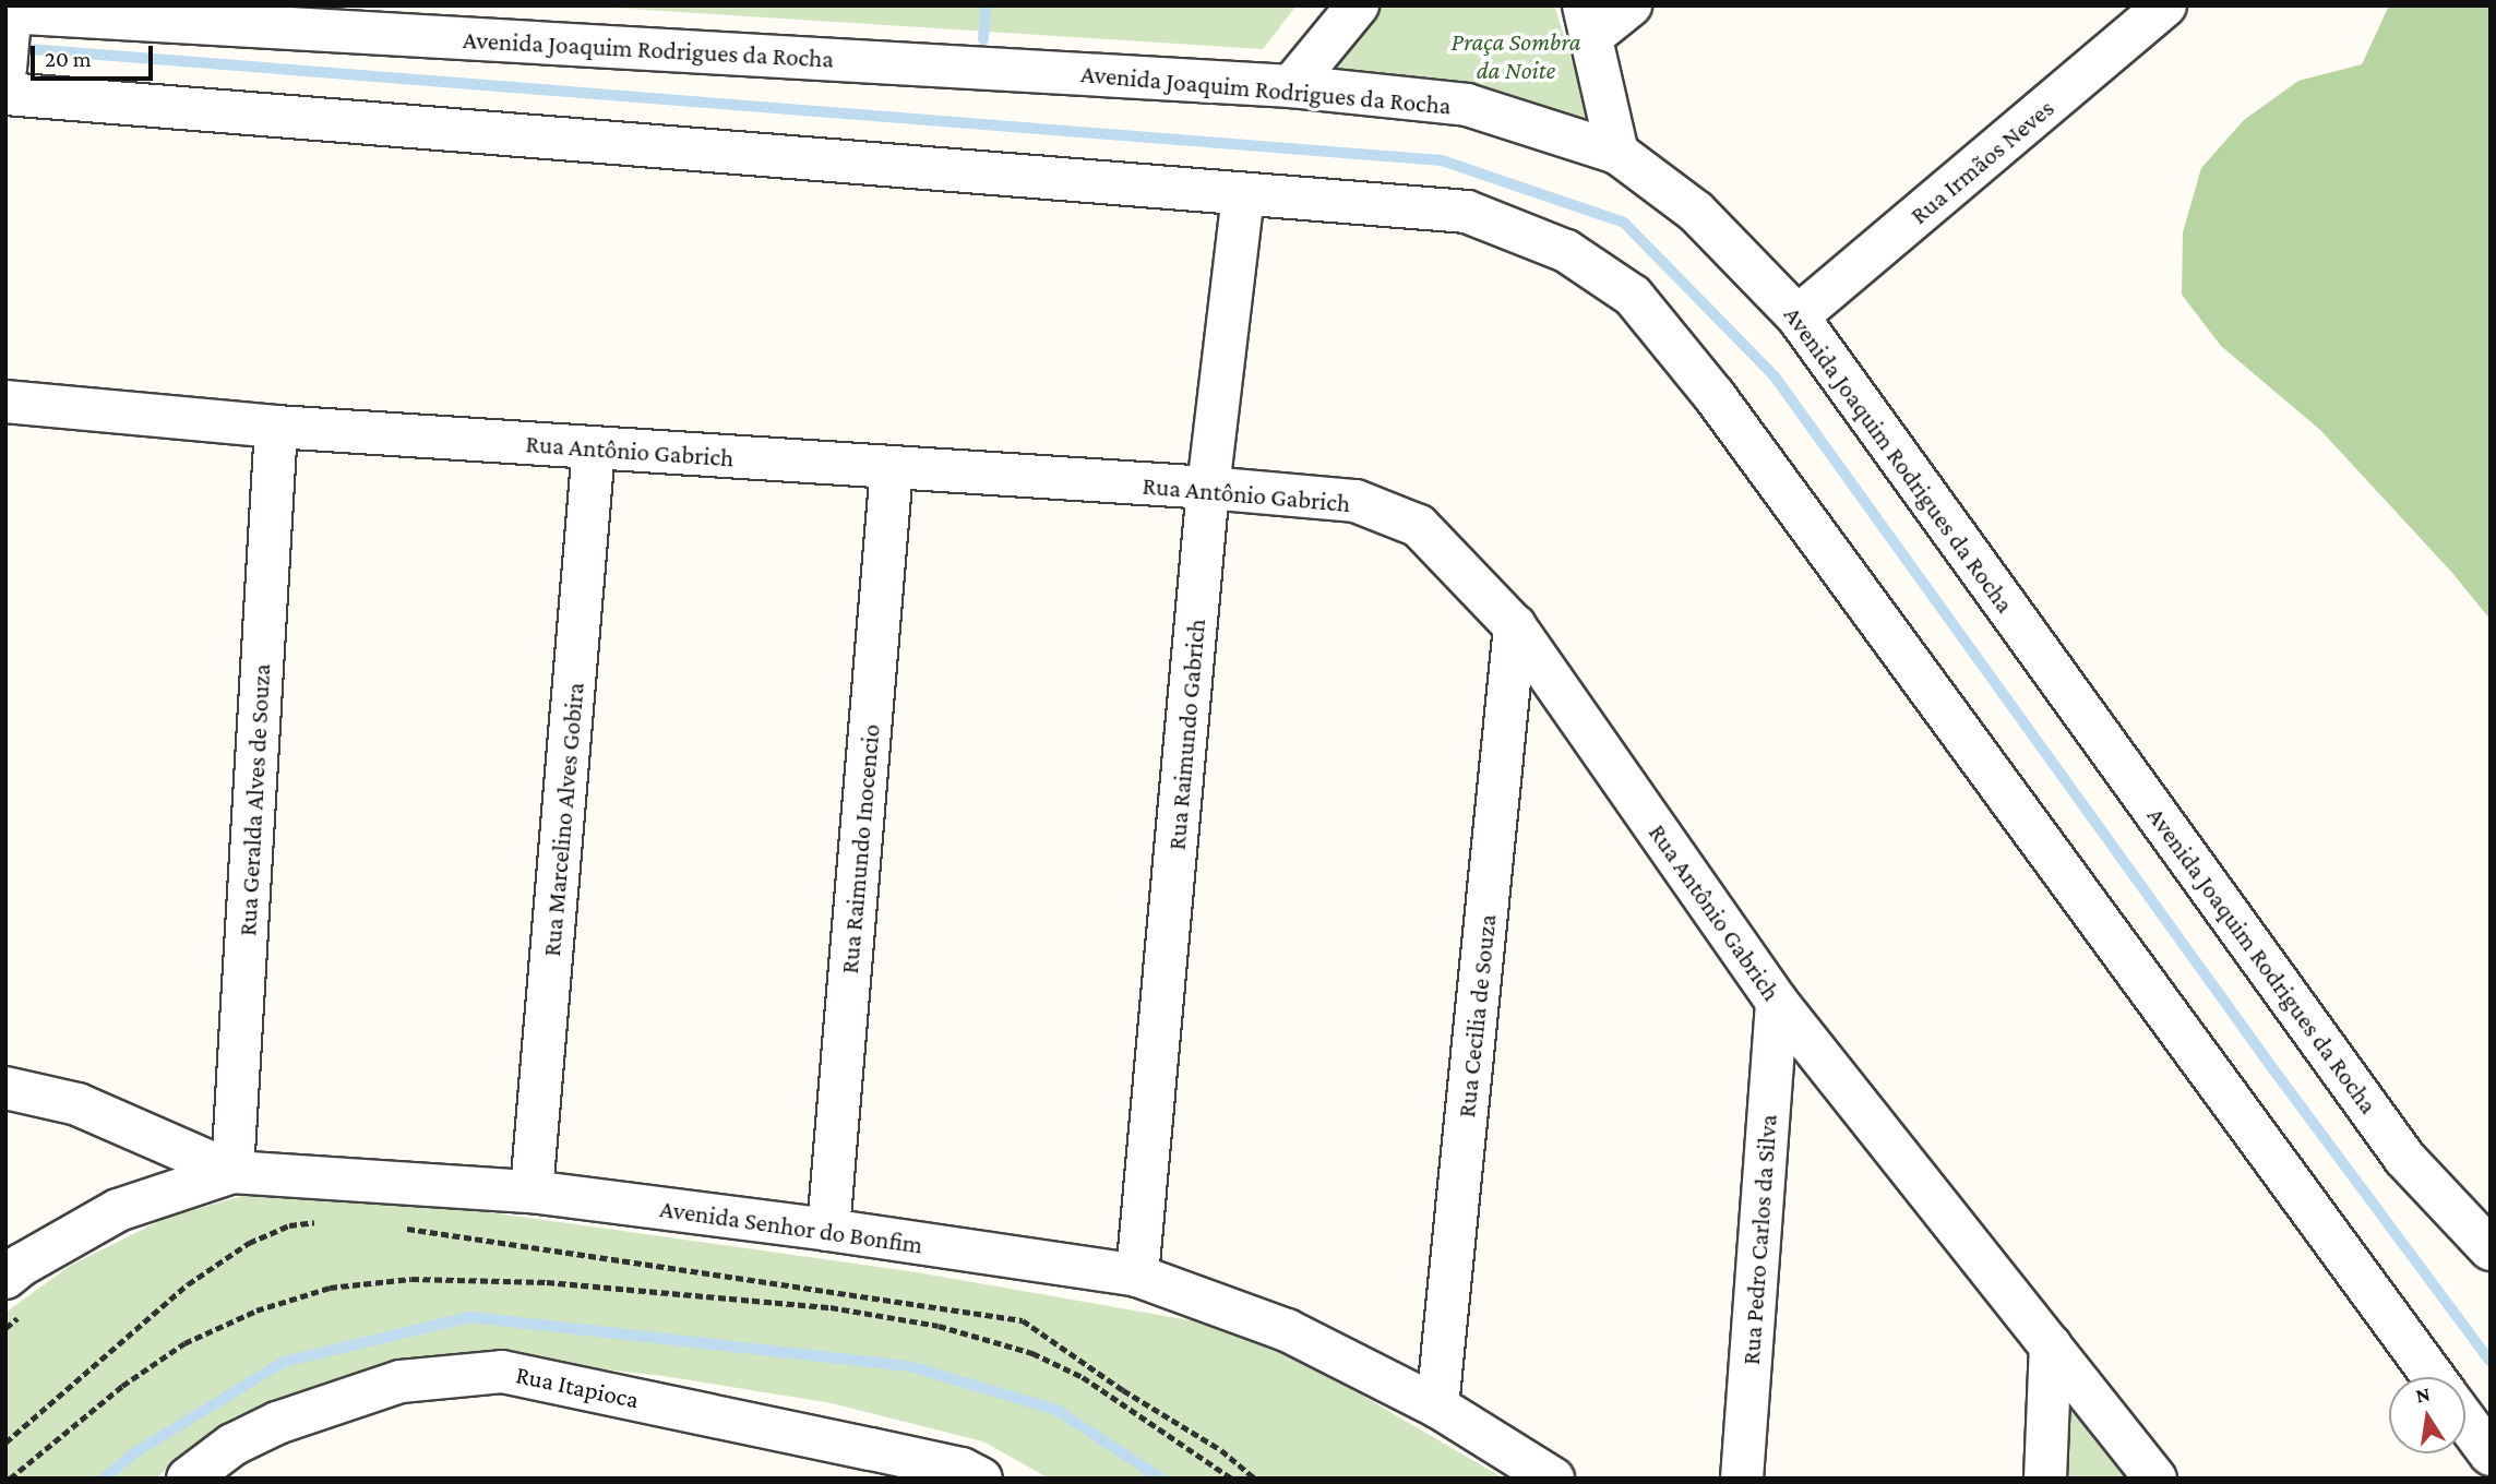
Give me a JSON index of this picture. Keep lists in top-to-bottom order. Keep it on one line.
{"streets":{"street":["Avenida Joaquim Rodrigues da Rocha","Rua Irmãos Neves","Rua Antônio Gabrich","Rua Raimundo Gabrich","Rua Geralda Alves de Souza","Rua Marcelino Alves Gobira","Rua Raimundo Inocencio","Rua Cecilia de Souza","Avenida Senhor do Bonfim","Rua Pedro Carlos da Silva","Rua Itapioca"]},"crossings":[["Avenida Joaquim Rodrigues da Rocha","Rua Irmãos Neves"],["Rua Antônio Gabrich","Rua Raimundo Gabrich"],["Rua Antônio Gabrich","Rua Geralda Alves de Souza"],["Rua Antônio Gabrich","Rua Marcelino Alves Gobira"],["Rua Antônio Gabrich","Rua Raimundo Inocencio"],["Rua Antônio Gabrich","Rua Cecilia de Souza"],["Rua Antônio Gabrich","Rua Pedro Carlos da Silva"],["Rua Raimundo Gabrich","Avenida Senhor do Bonfim"],["Rua Geralda Alves de Souza","Avenida Senhor do Bonfim"],["Rua Marcelino Alves Gobira","Avenida Senhor do Bonfim"],["Rua Raimundo Inocencio","Avenida Senhor do Bonfim"],["Rua Cecilia de Souza","Avenida Senhor do Bonfim"]],"parks":["Praça Sombra da Noite"],"scale_bar":"20 m","north":"top"}
